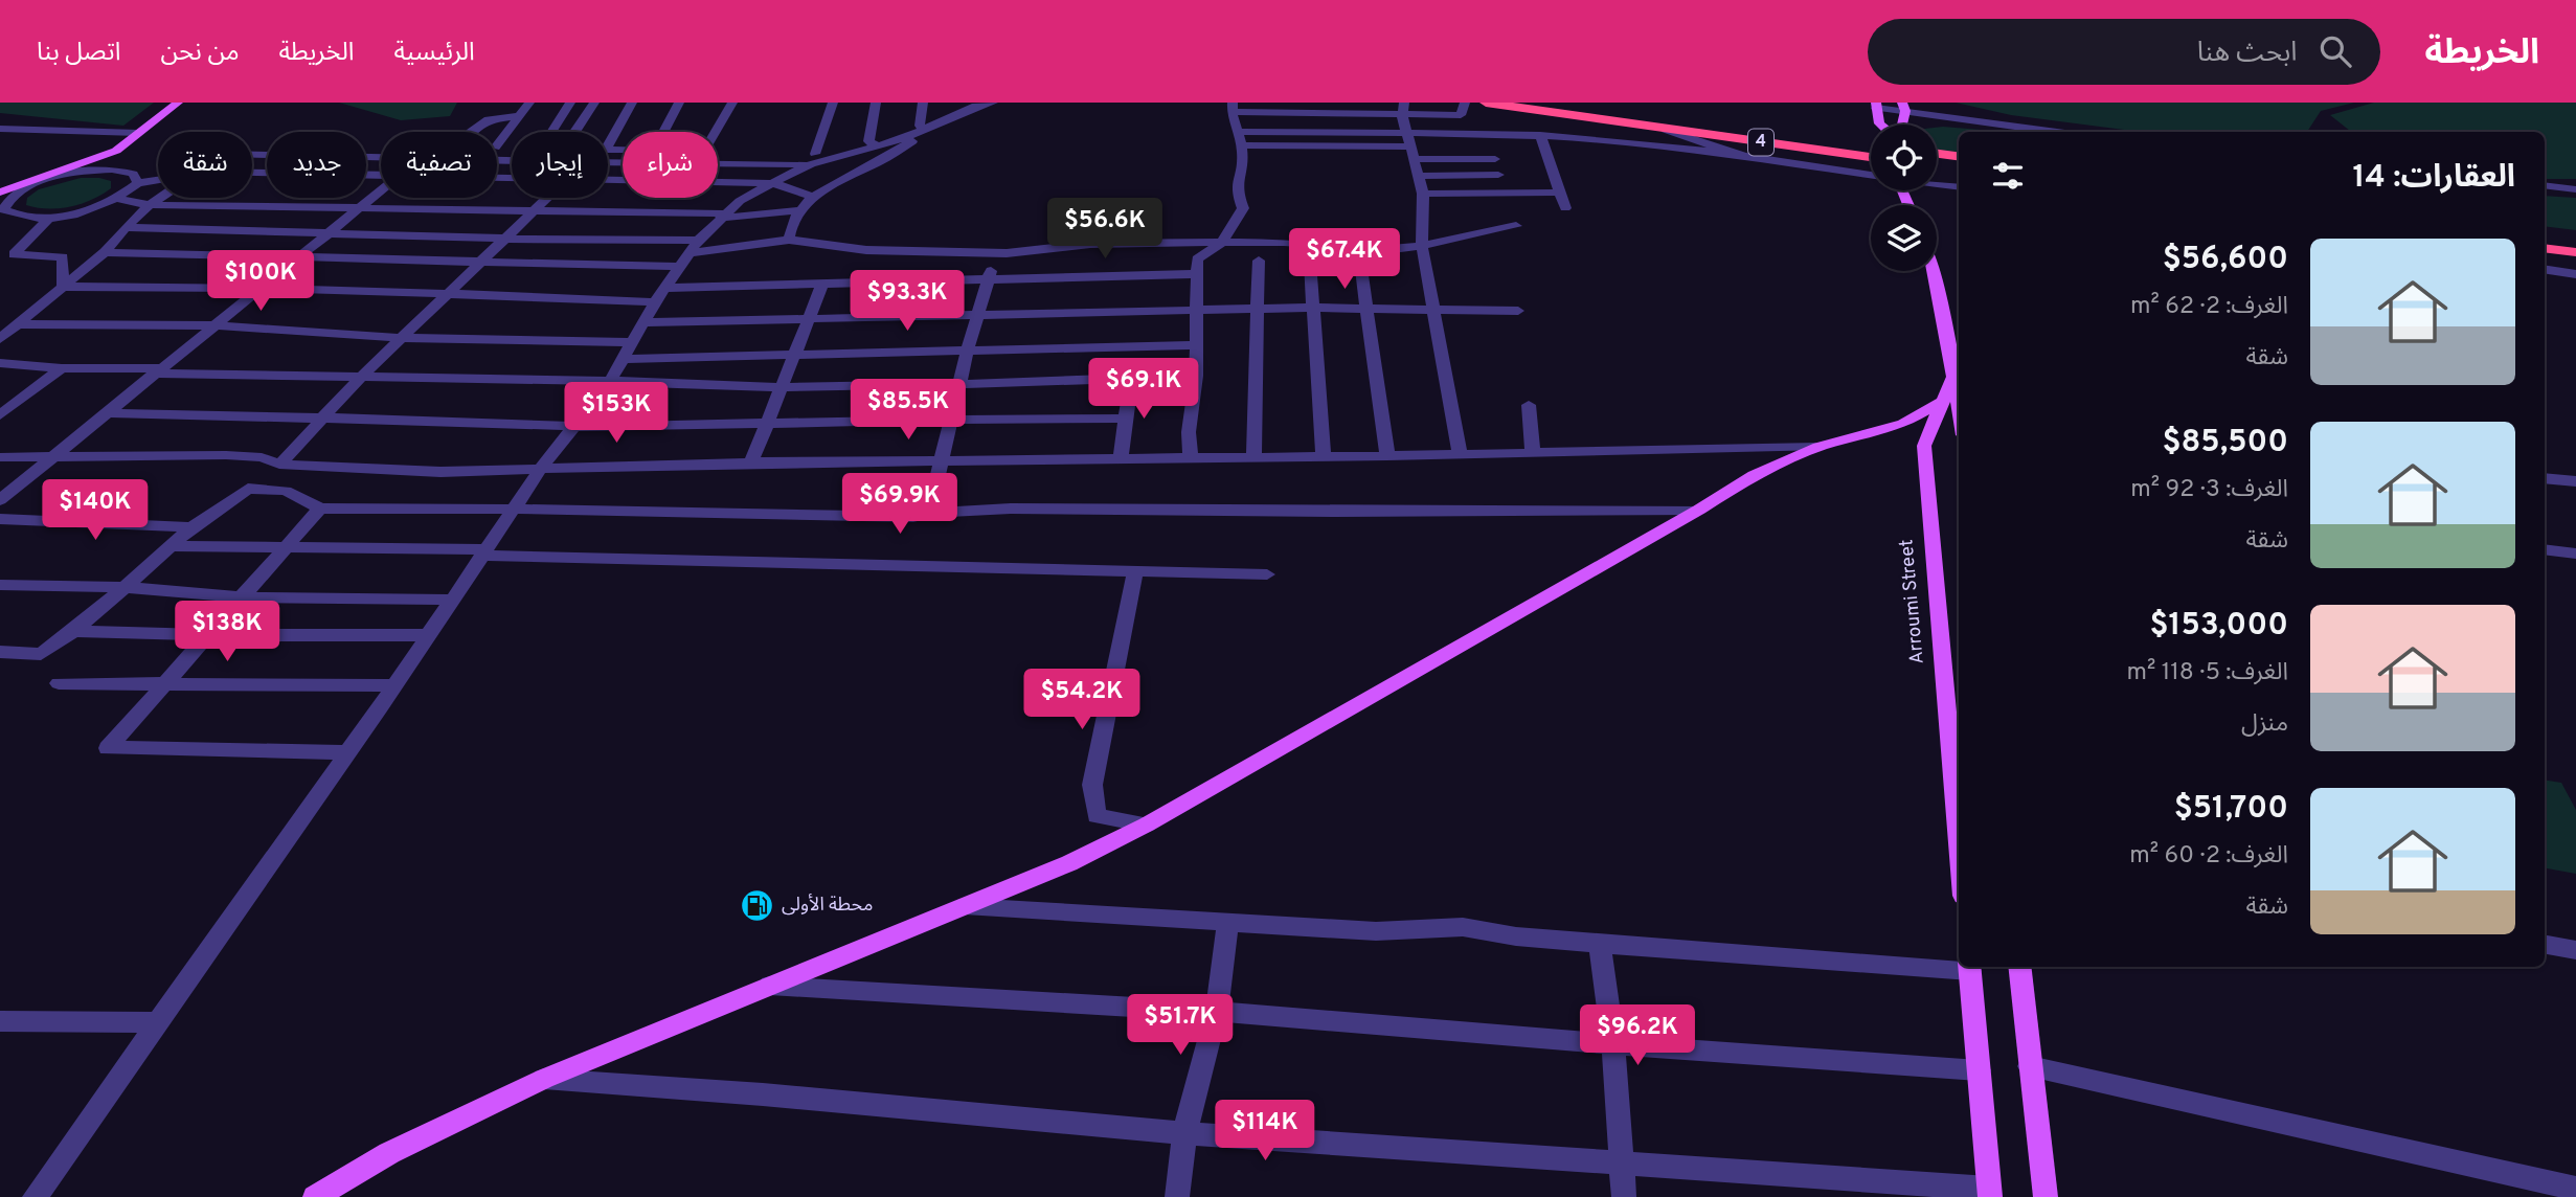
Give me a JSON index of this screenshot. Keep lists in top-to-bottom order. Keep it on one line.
{"streets":{"highway":["4"],"main road":["Arroumi Street"]},"places":{"fuel station":["محطة الأولى"]},"page":{"header":"الخريطة","search":"ابحث هنا","nav":["الرئيسية","الخريطة","من نحن","اتصل بنا"],"chip":["شراء","إيجار","تصفية","جديد","شقة"],"heading":"العقارات: 14","price":["$56.6K","$67.4K","$100K","$93.3K","$69.1K","$85.5K","$153K","$69.9K","$140K","$138K","$54.2K","$51.7K","$96.2K","$114K"],"list":[{"name":"$56,600","note":"الغرف: 2 · 62 m² · شقة"},{"name":"$85,500","note":"الغرف: 3 · 92 m² · شقة"},{"name":"$153,000","note":"الغرف: 5 · 118 m² · منزل"},{"name":"$51,700","note":"الغرف: 2 · 60 m² · شقة"}]}}
